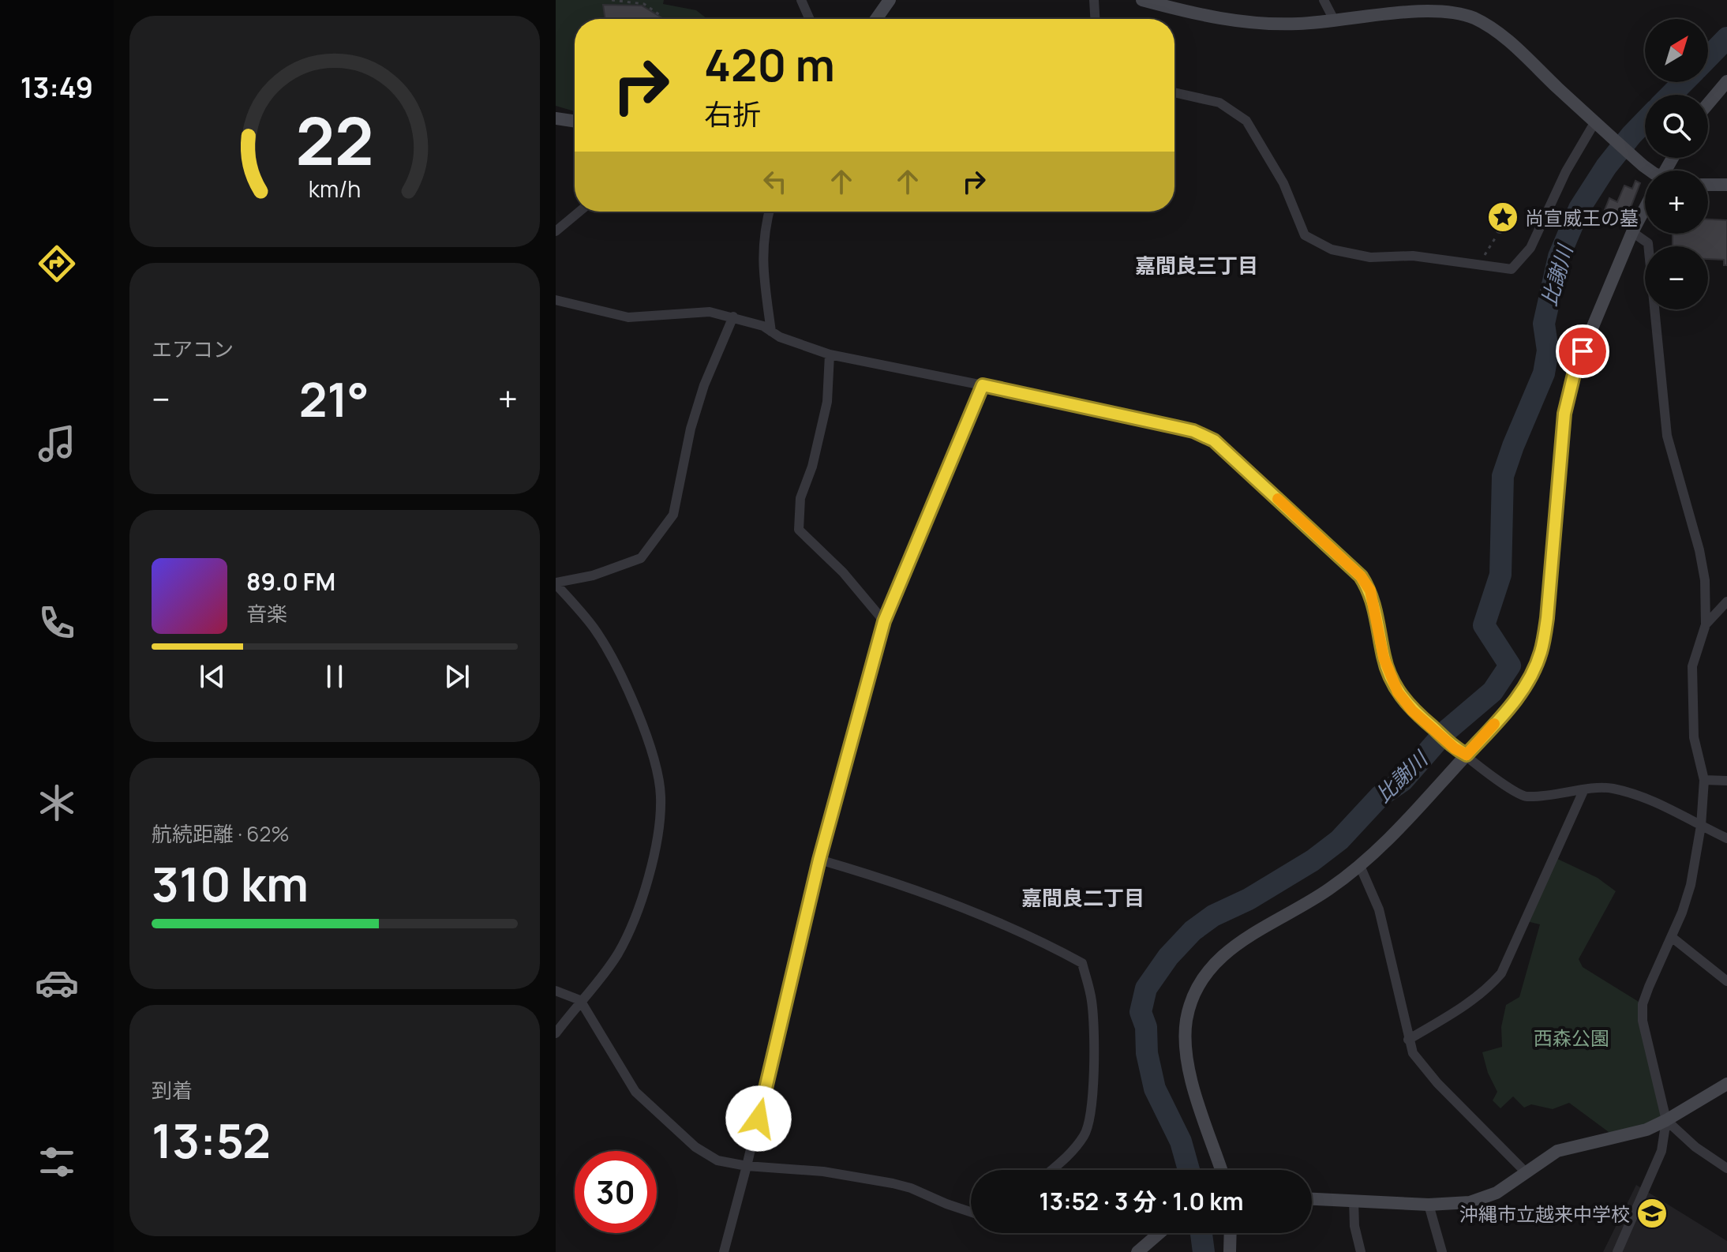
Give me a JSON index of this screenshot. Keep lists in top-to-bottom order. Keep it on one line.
{"districts":["嘉間良三丁目","嘉間良二丁目"],"water":["比謝川"],"parks":["西森公園"],"places":{"place":["尚宣威王の墓"],"school or university":["沖縄市立越来中学校"]},"north":"top right","page":{"tabs":"13:49","map_buttons":["+","−"],"turn":["420 m","右折"],"tile":["エアコン",["航続距離 · 62%","310 km"],["到着","13:52"]],"heat":["−","21°","+"],"song":["89.0 FM","音楽"],"limit":"30","trip":"13:52 · 3 分 · 1.0 km","gauge":["22","km/h"]}}
